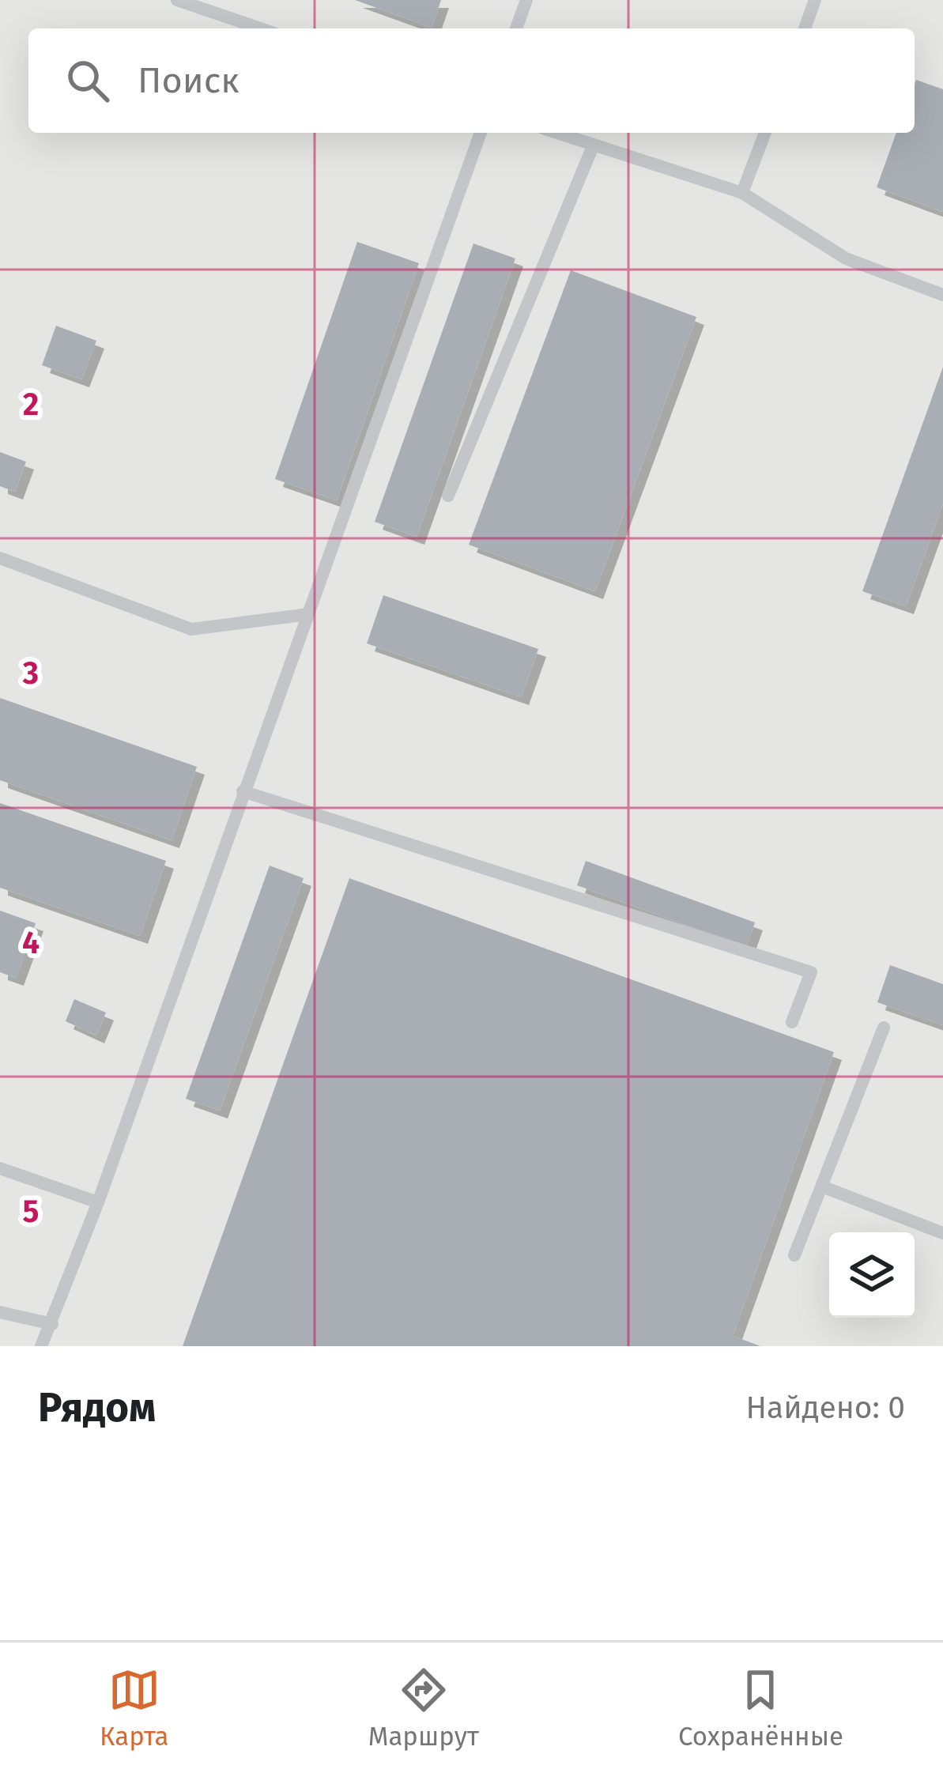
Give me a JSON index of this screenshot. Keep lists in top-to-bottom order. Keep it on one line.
{"page":{"search":"Поиск","heading":["Рядом","Найдено: 0"],"nav":["Карта","Маршрут","Сохранённые"]},"grid":{"rows":["2","3","4","5"]}}
